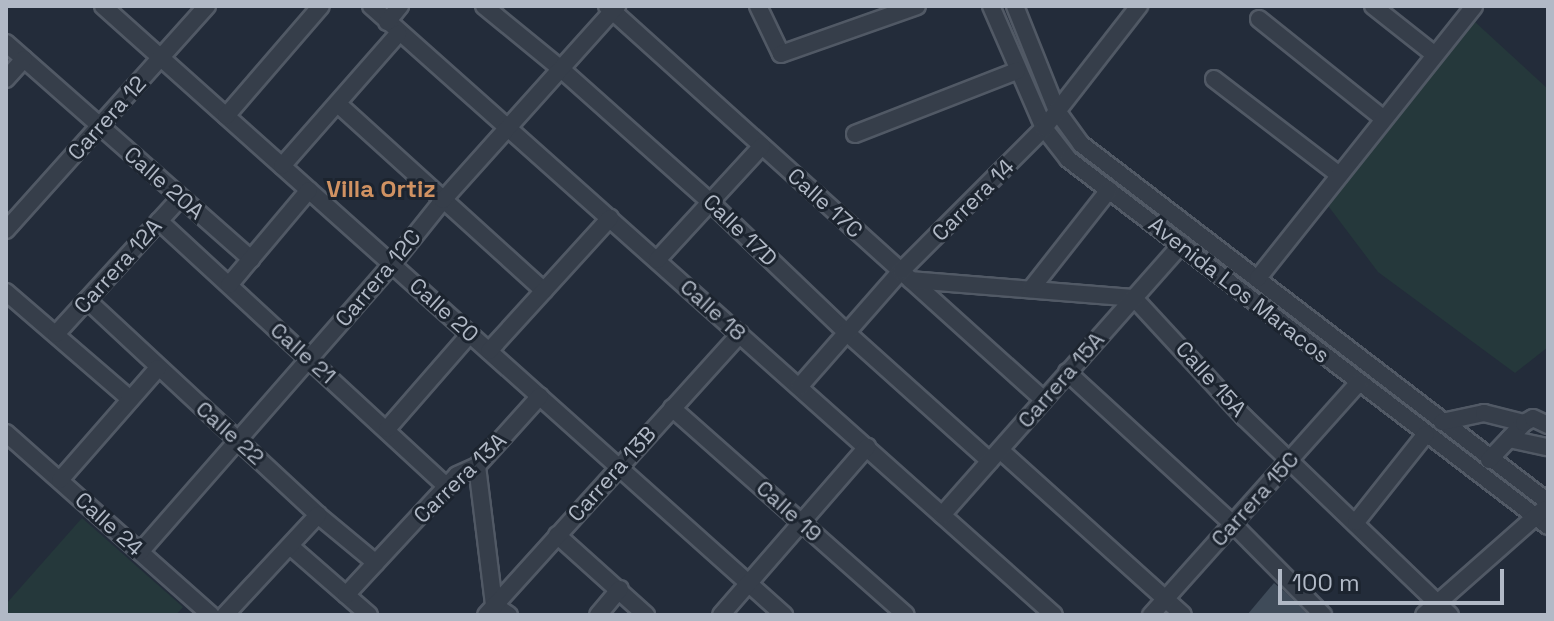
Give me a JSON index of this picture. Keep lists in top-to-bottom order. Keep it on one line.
{"streets":{"street":["Carrera 12","Calle 20A","Carrera 14","Calle 17C","Calle 17D","Carrera 12A","Carrera 12C","Avenida Los Maracos","Calle 20","Calle 18","Calle 21","Calle 15A","Carrera 15A","Calle 22","Carrera 13B","Carrera 13A","Carrera 15C","Calle 19","Calle 24"]},"crossings":[["Carrera 12","Calle 20A"],["Carrera 12","Calle 20"],["Calle 20A","Carrera 12A"],["Carrera 14","Calle 17C"],["Carrera 14","Calle 17D"],["Carrera 14","Avenida Los Maracos"],["Carrera 14","Calle 18"],["Calle 17C","Carrera 12C"],["Calle 17C","Carrera 15A"],["Calle 17D","Carrera 12C"],["Calle 17D","Carrera 15A"],["Calle 17D","Carrera 15C"],["Carrera 12A","Calle 21"],["Carrera 12A","Calle 22"],["Carrera 12C","Calle 20"],["Carrera 12C","Calle 18"],["Carrera 12C","Calle 21"],["Carrera 12C","Calle 22"],["Carrera 12C","Calle 24"],["Avenida Los Maracos","Carrera 15A"],["Avenida Los Maracos","Carrera 15C"],["Calle 20","Carrera 13B"],["Calle 20","Carrera 13A"],["Calle 18","Carrera 15A"],["Calle 18","Carrera 13B"],["Calle 21","Carrera 13A"],["Calle 15A","Carrera 15A"],["Calle 15A","Carrera 15C"],["Calle 22","Carrera 13A"],["Carrera 13B","Calle 19"]],"districts":["Villa Ortiz"],"scale_bar":"100 m"}
